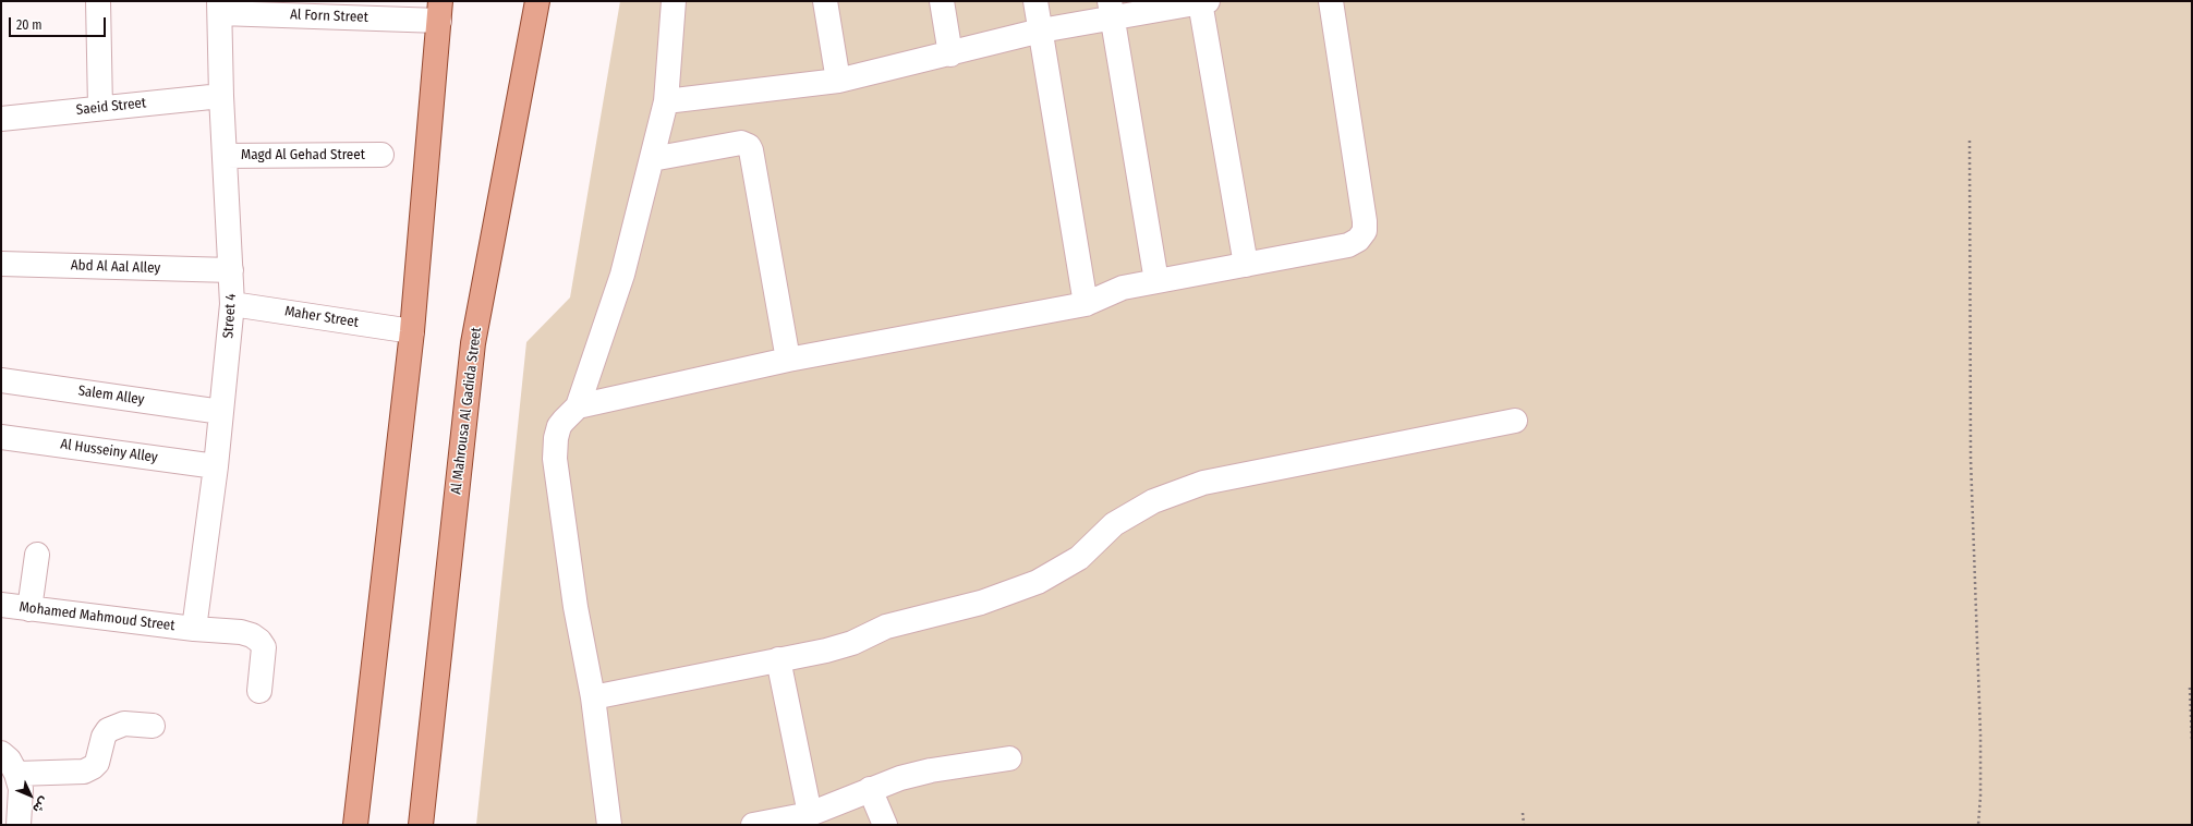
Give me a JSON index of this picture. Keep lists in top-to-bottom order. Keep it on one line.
{"streets":{"main road":["Al Mahrousa Al Gadida Street"],"street":["Al Forn Street","Saeid Street","Magd Al Gehad Street","Abd Al Aal Alley","Street 4","Maher Street","Salem Alley","Al Husseiny Alley","Mohamed Mahmoud Street"]},"crossings":[["Al Forn Street","Street 4"],["Saeid Street","Street 4"],["Magd Al Gehad Street","Street 4"],["Abd Al Aal Alley","Street 4"],["Street 4","Maher Street"],["Street 4","Salem Alley"],["Street 4","Al Husseiny Alley"],["Street 4","Mohamed Mahmoud Street"]],"scale_bar":"20 m","north":"bottom right"}
